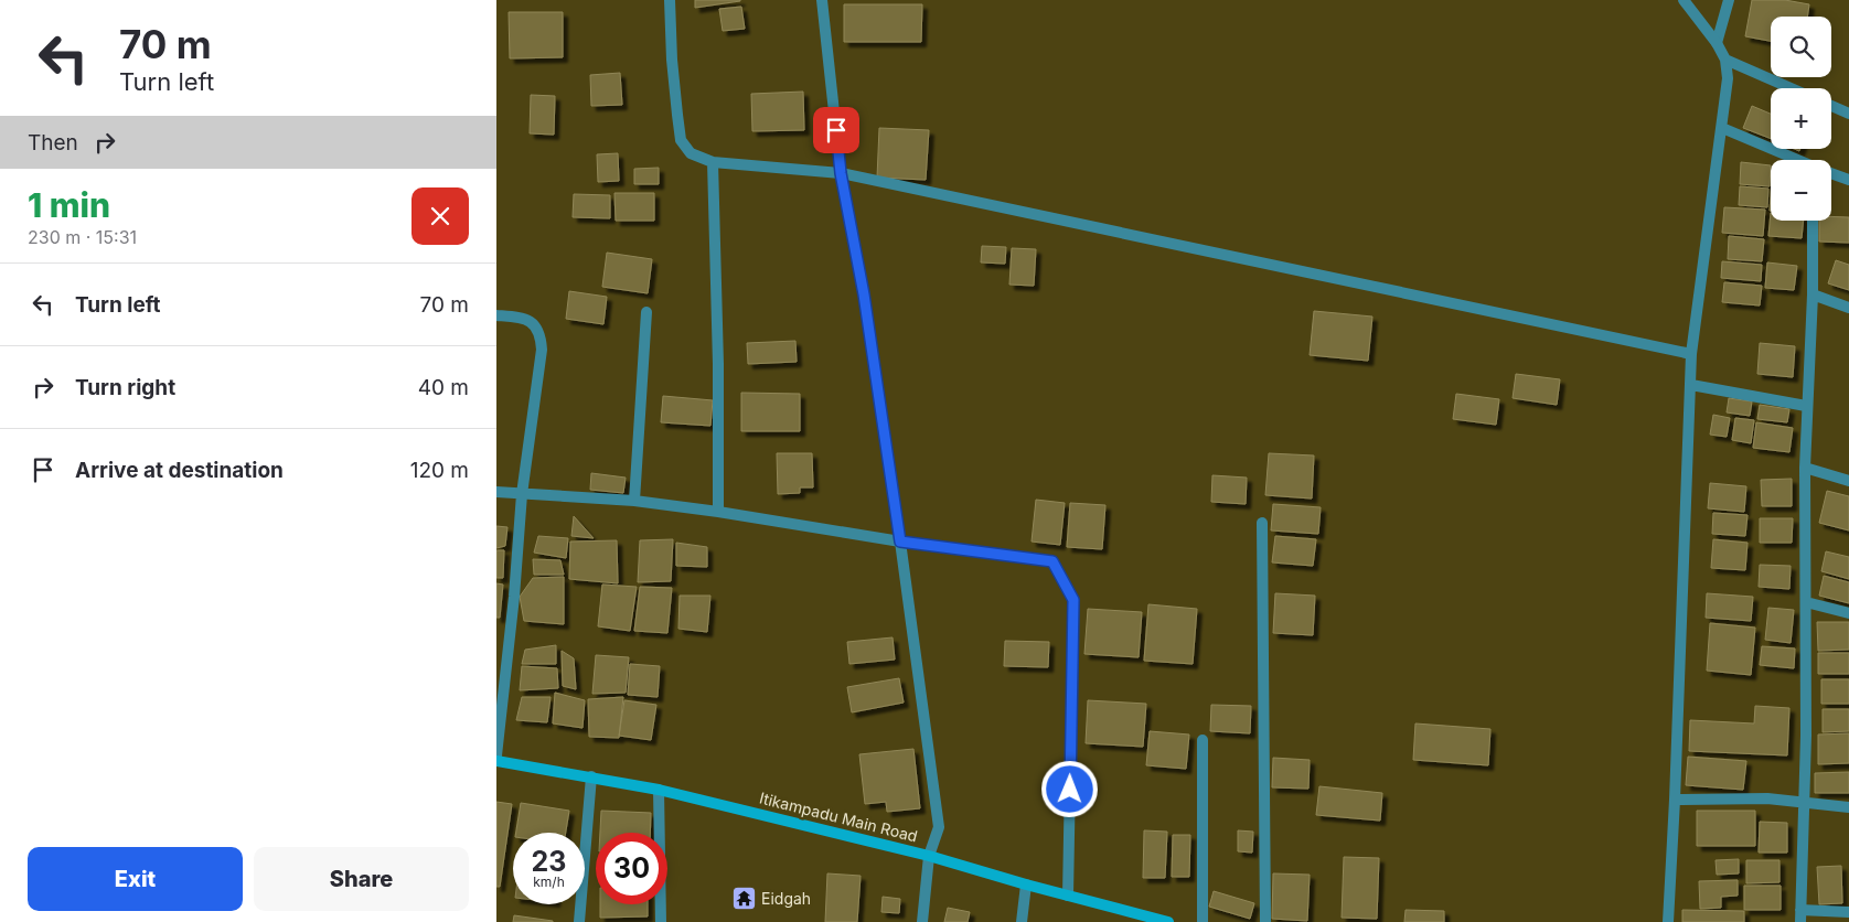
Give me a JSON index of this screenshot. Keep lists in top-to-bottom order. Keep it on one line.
{"streets":{"street":["Itikampadu Main Road"]},"places":{"temple":["Eidgah"]},"page":{"turn":["70 m","Turn left"],"map_buttons":["+","−"],"then":"Then","heading":["1 min","230 m · 15:31"],"list":[{"name":"Turn left","value":"70 m"},{"name":"Turn right","value":"40 m"},{"name":"Arrive at destination","value":"120 m"}],"speed":"23 km/h","limit":"30","buttons":["Exit","Share"]}}
